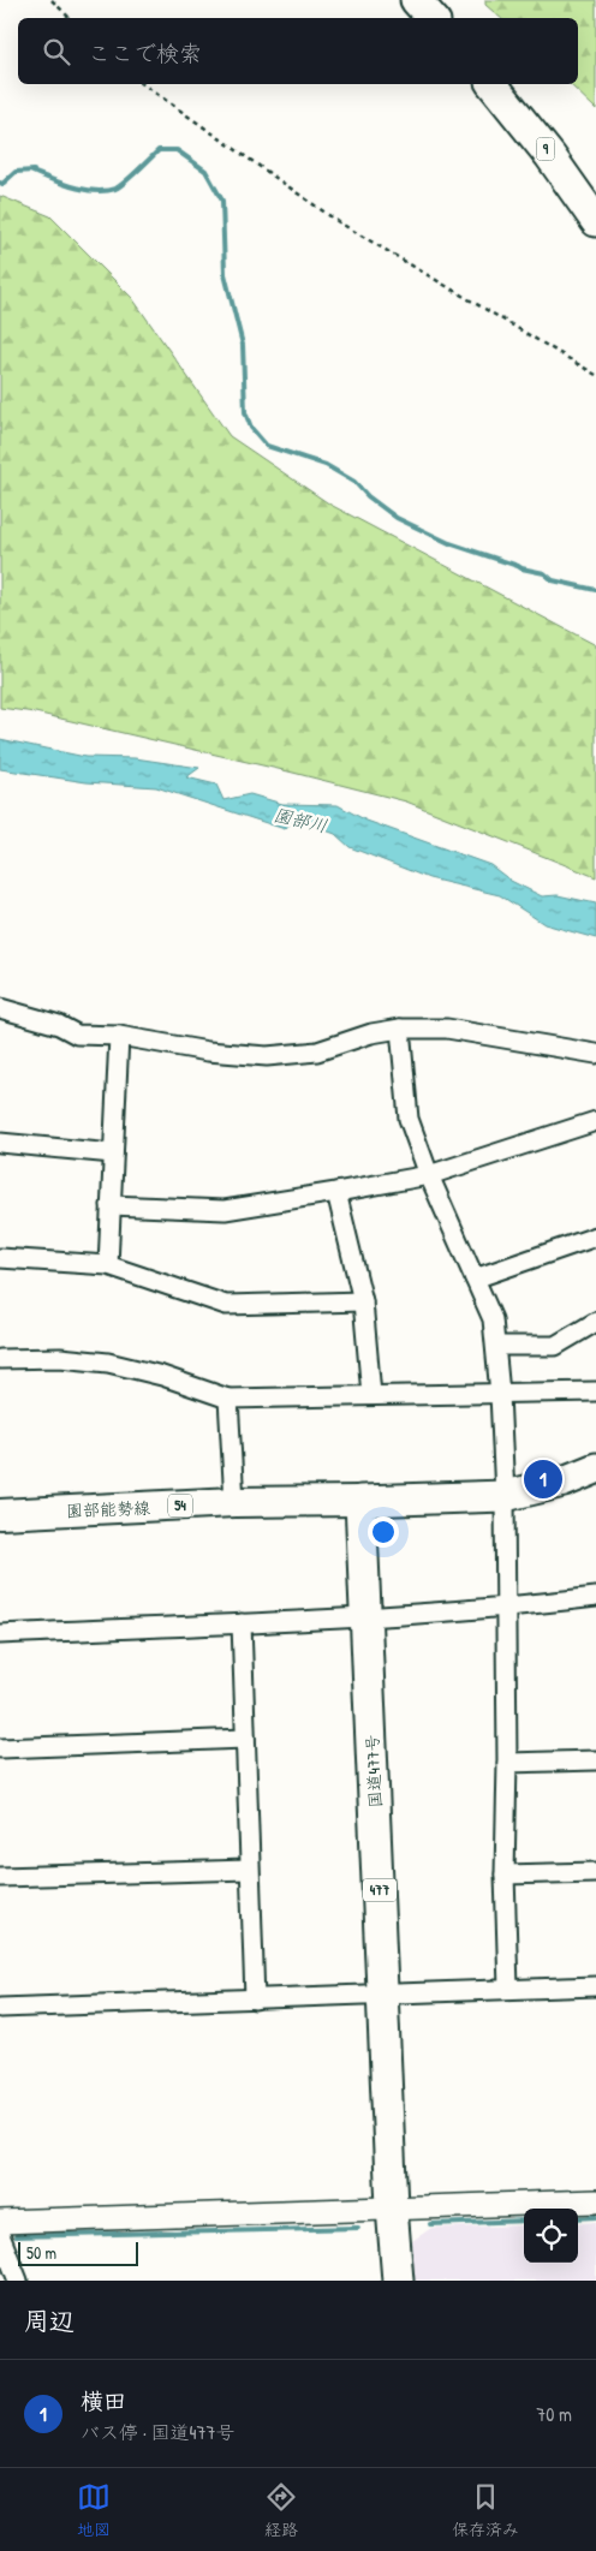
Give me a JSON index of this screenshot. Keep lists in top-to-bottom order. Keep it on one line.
{"streets":{"highway":["9","国道477号","477"],"main road":["54","園部能勢線"]},"crossings":[["園部能勢線","国道477号"]],"water":["園部川"],"scale_bar":"50 m","page":{"search":"ここで検索","pins":"1","scale":"50 m","heading":"周辺","list":[{"mark":"1","name":"横田","note":"バス停 · 国道477号","value":"70 m"}],"nav":["地図","経路","保存済み"]}}
